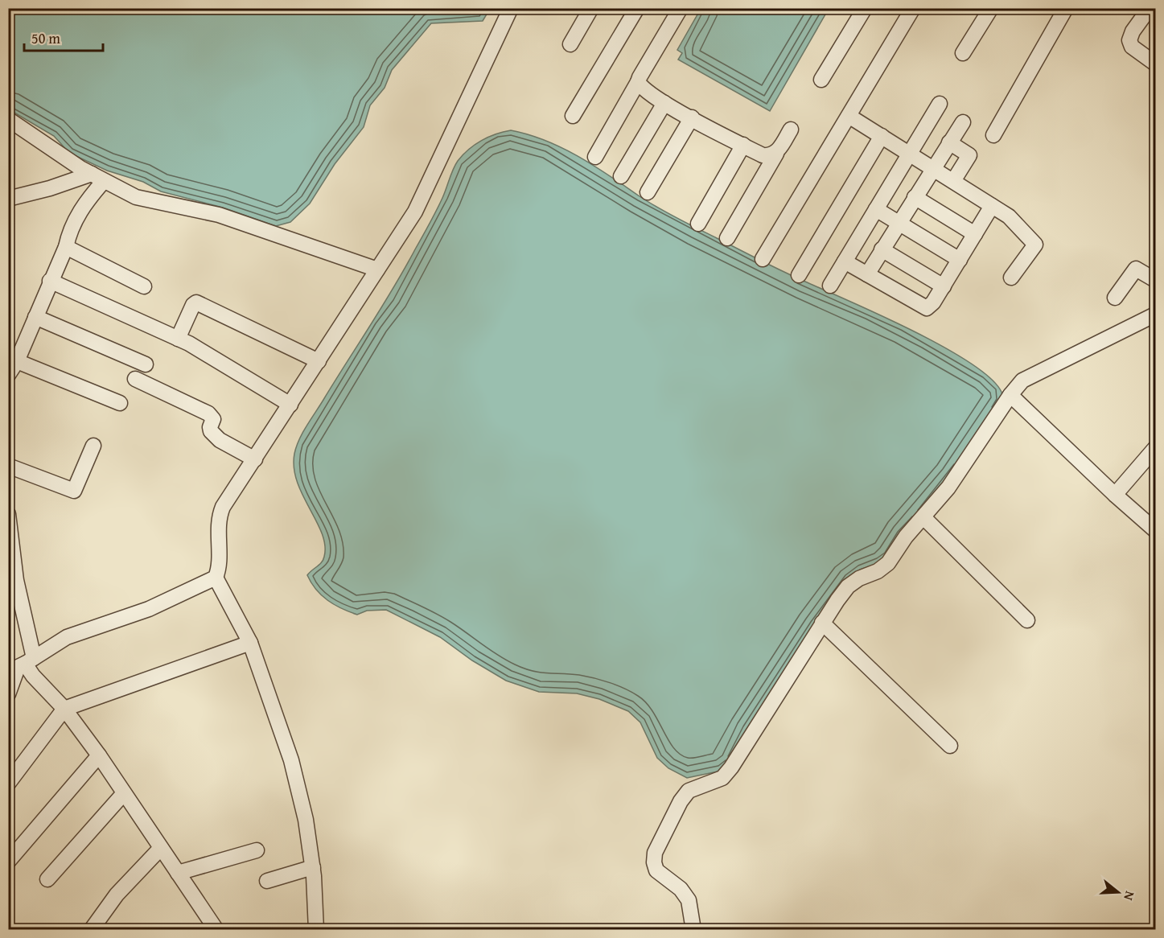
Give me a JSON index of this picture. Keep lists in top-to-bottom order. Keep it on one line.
{"scale_bar":"50 m","north":"right"}
